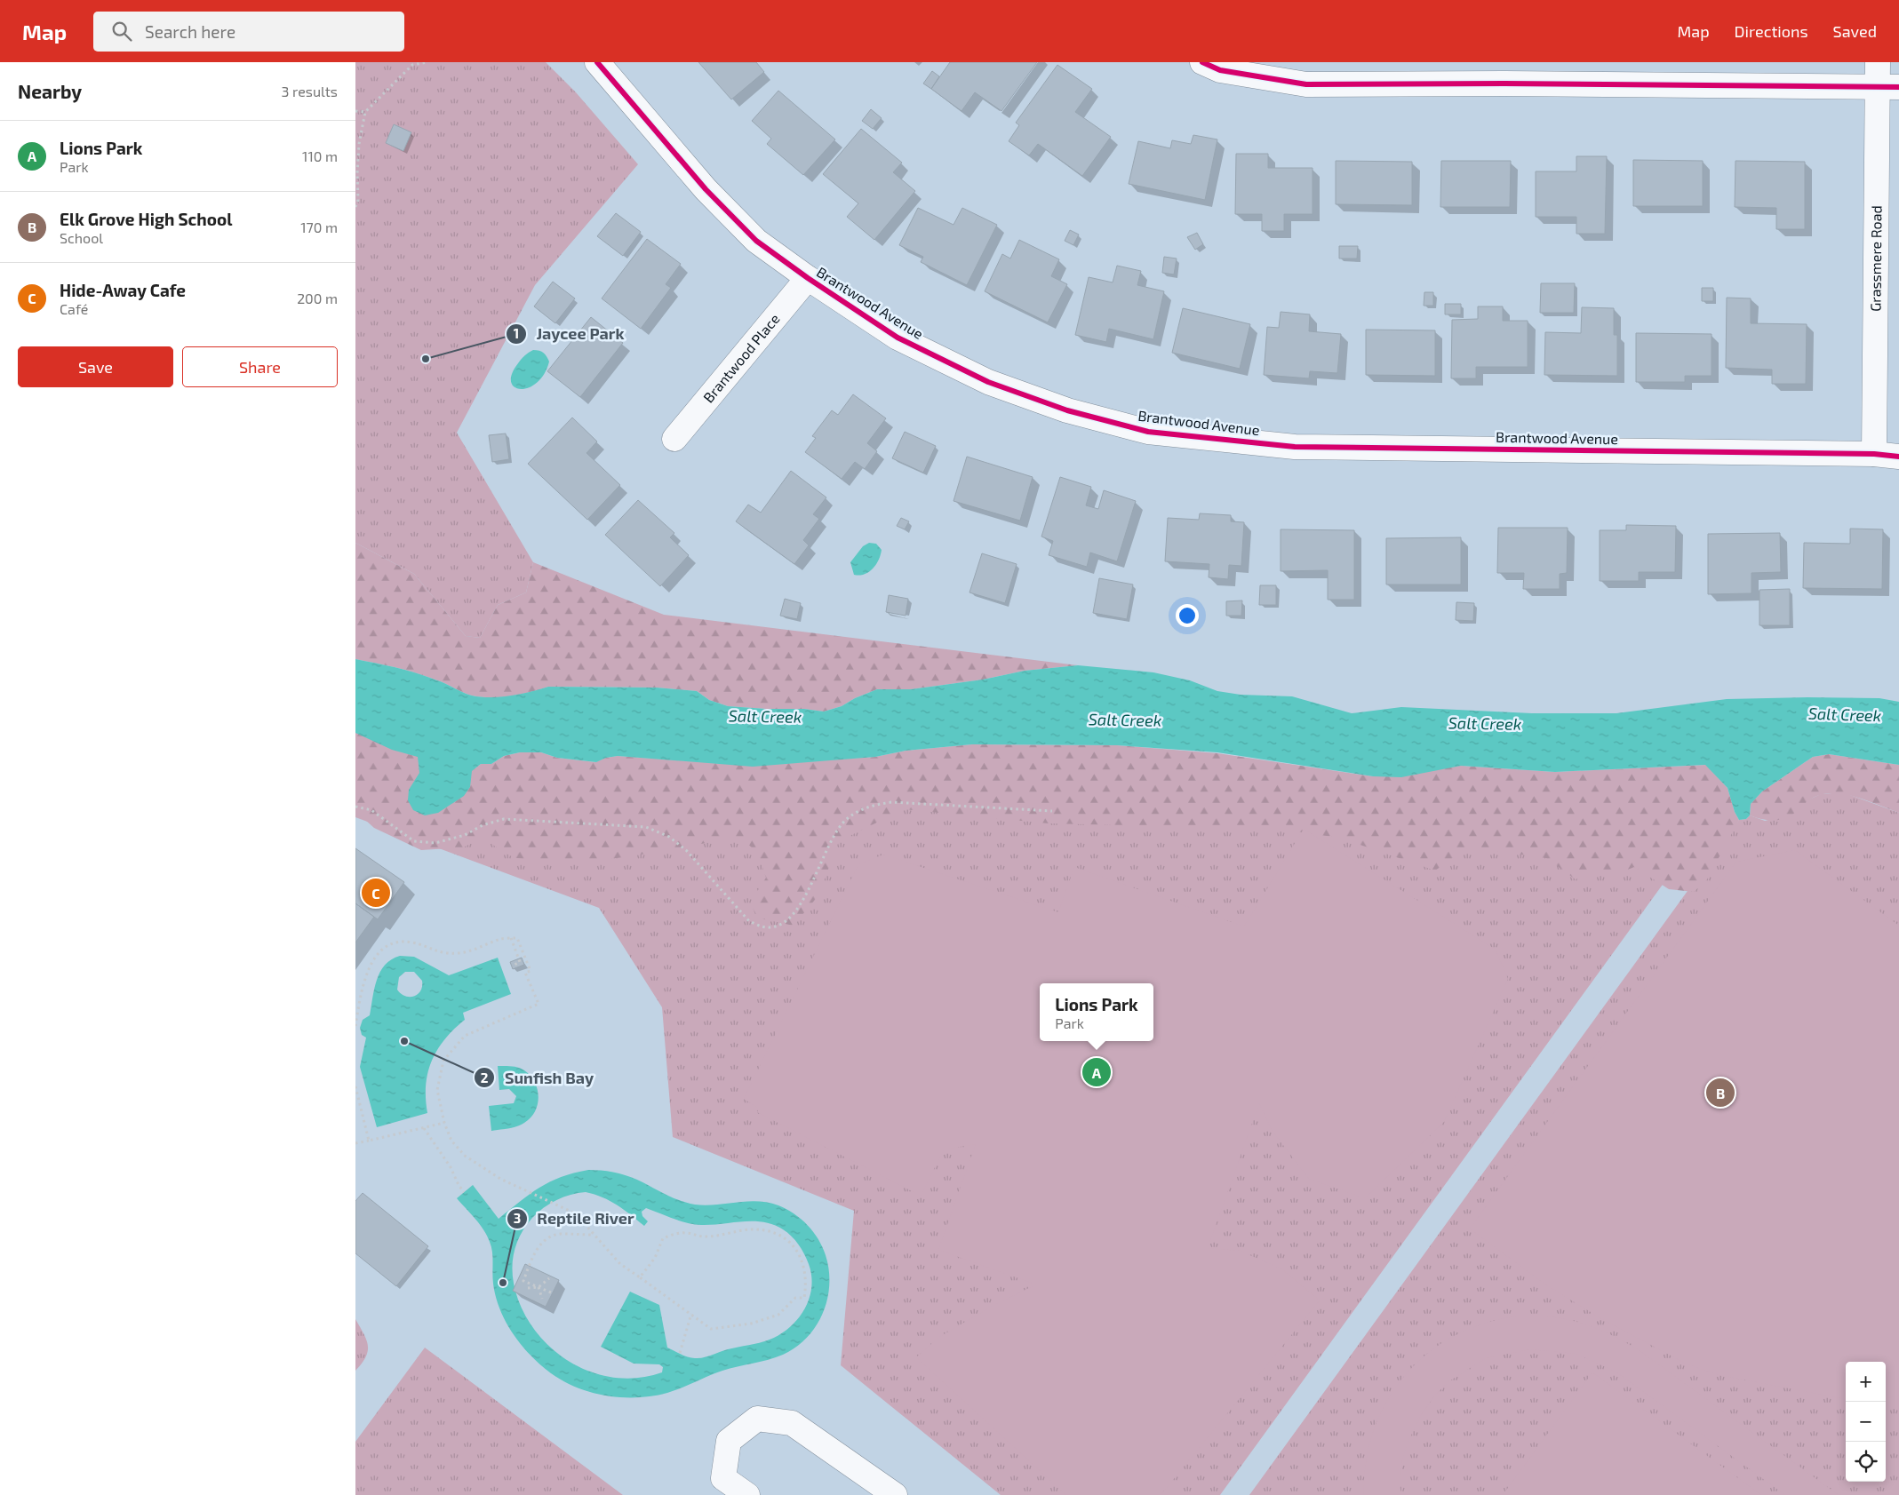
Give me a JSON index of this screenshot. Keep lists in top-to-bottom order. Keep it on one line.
{"streets":{"street":["Grassmere Road","Brantwood Avenue","Brantwood Place"]},"crossings":[["Grassmere Road","Brantwood Avenue"],["Brantwood Avenue","Brantwood Place"]],"water":["Salt Creek"],"places":["Jaycee Park","Sunfish Bay","Reptile River"],"page":{"header":"Map","search":"Search here","nav":["Map","Directions","Saved"],"heading":["Nearby","3 results"],"list":[{"mark":"A","name":"Lions Park","note":"Park","value":"110 m"},{"mark":"B","name":"Elk Grove High School","note":"School","value":"170 m"},{"mark":"C","name":"Hide-Away Cafe","note":"Café","value":"200 m"}],"buttons":["Save","Share"],"pins":["C","A","B"],"popup":["Lions Park","Park"],"map_buttons":["+","−"]}}
